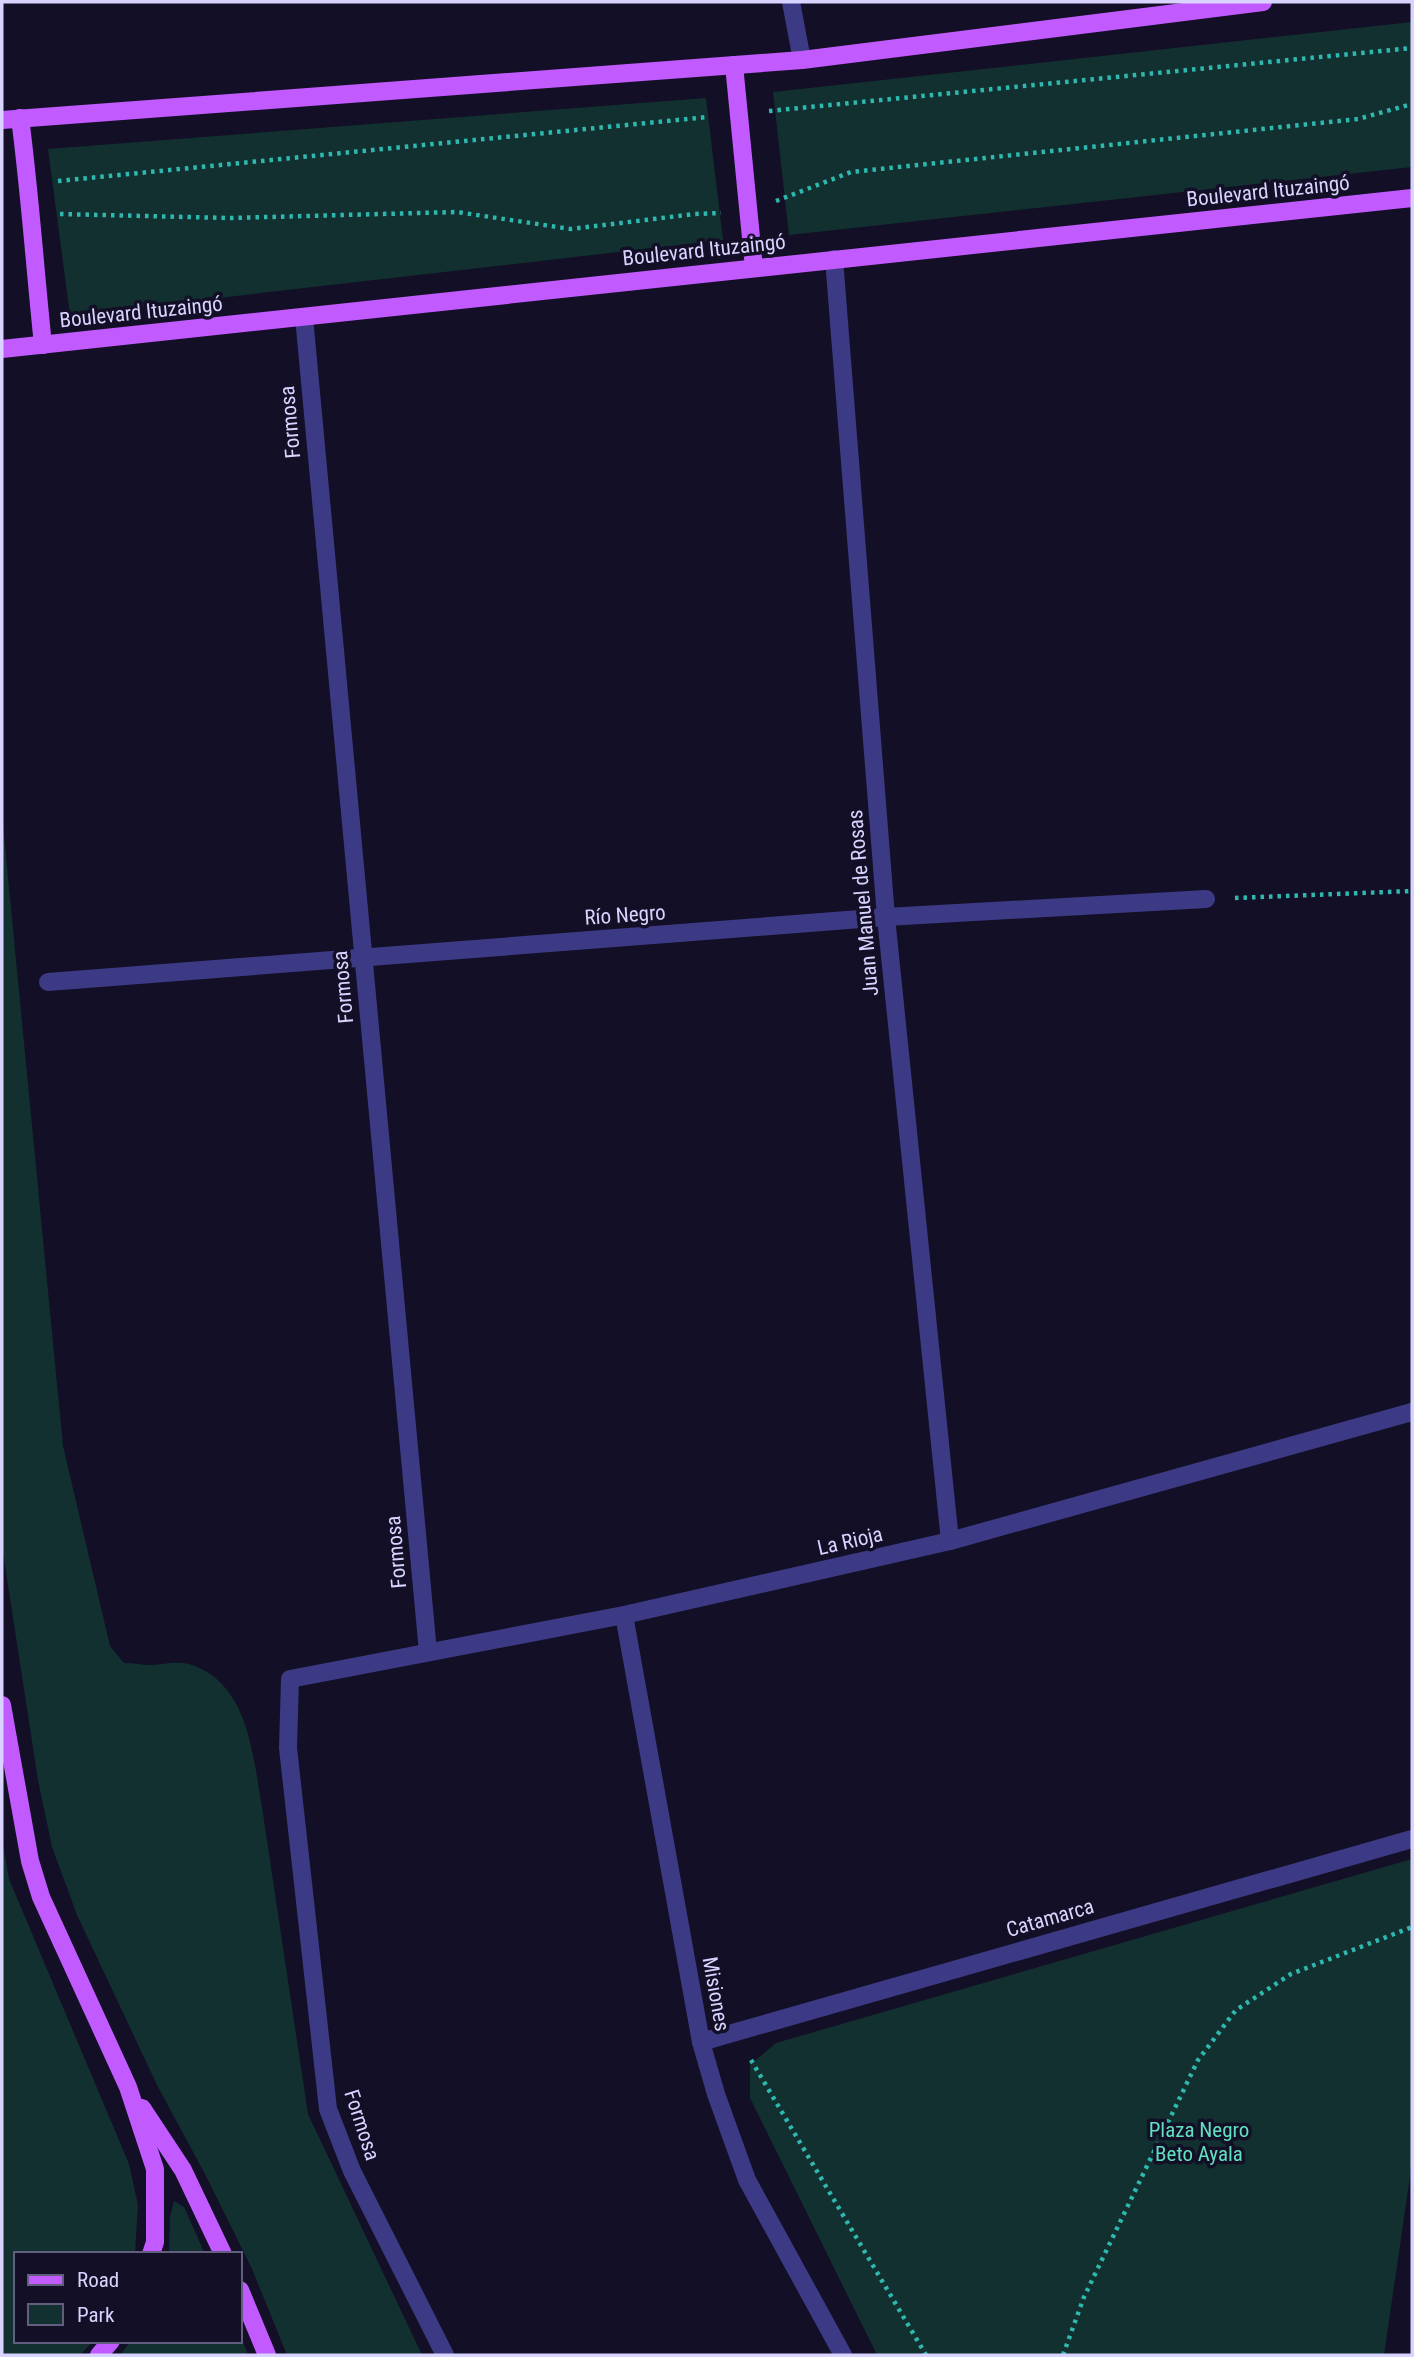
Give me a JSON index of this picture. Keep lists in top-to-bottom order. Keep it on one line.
{"streets":{"main road":["Boulevard Ituzaingó"],"street":["Formosa","Juan Manuel de Rosas","Río Negro","La Rioja","Catamarca","Misiones"]},"crossings":[["Boulevard Ituzaingó","Formosa"],["Boulevard Ituzaingó","Juan Manuel de Rosas"],["Formosa","Río Negro"],["Formosa","La Rioja"],["Juan Manuel de Rosas","Río Negro"],["Juan Manuel de Rosas","La Rioja"],["La Rioja","Misiones"],["Catamarca","Misiones"]],"parks":["Plaza Negro Beto Ayala"],"legend":["Road","Park"]}
